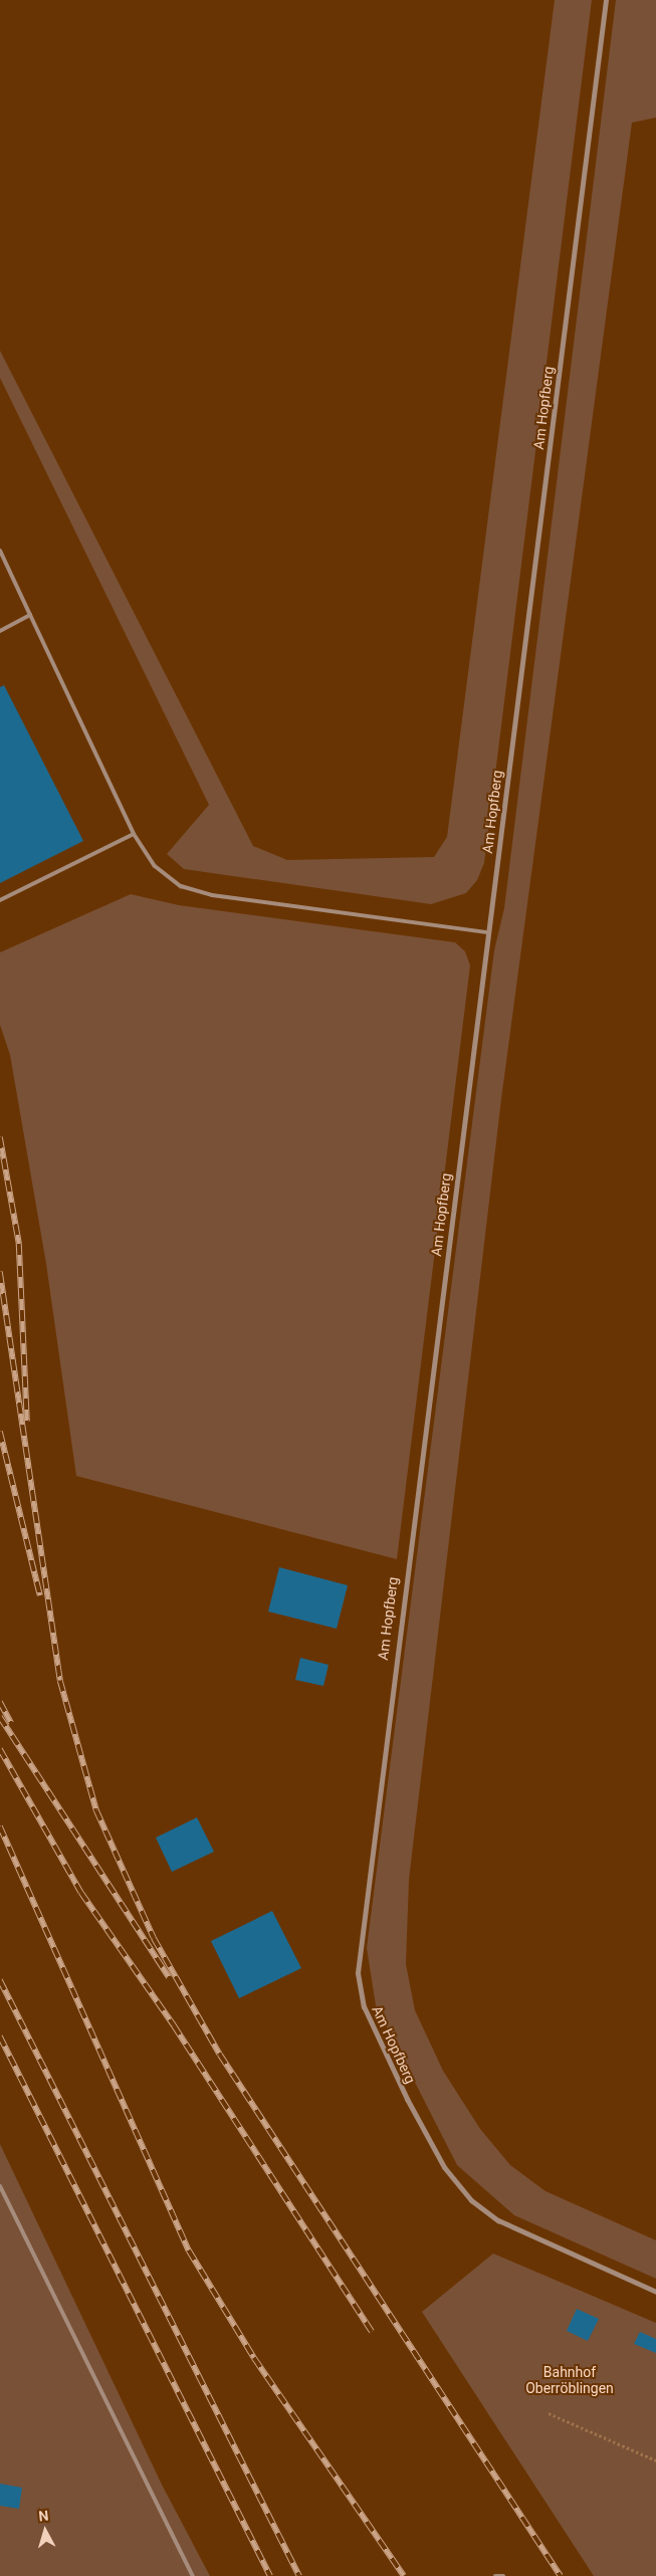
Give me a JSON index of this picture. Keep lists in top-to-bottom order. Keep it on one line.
{"streets":{"street":["Am Hopfberg"]},"parks":["Bahnhof Oberröblingen"],"north":"top"}
